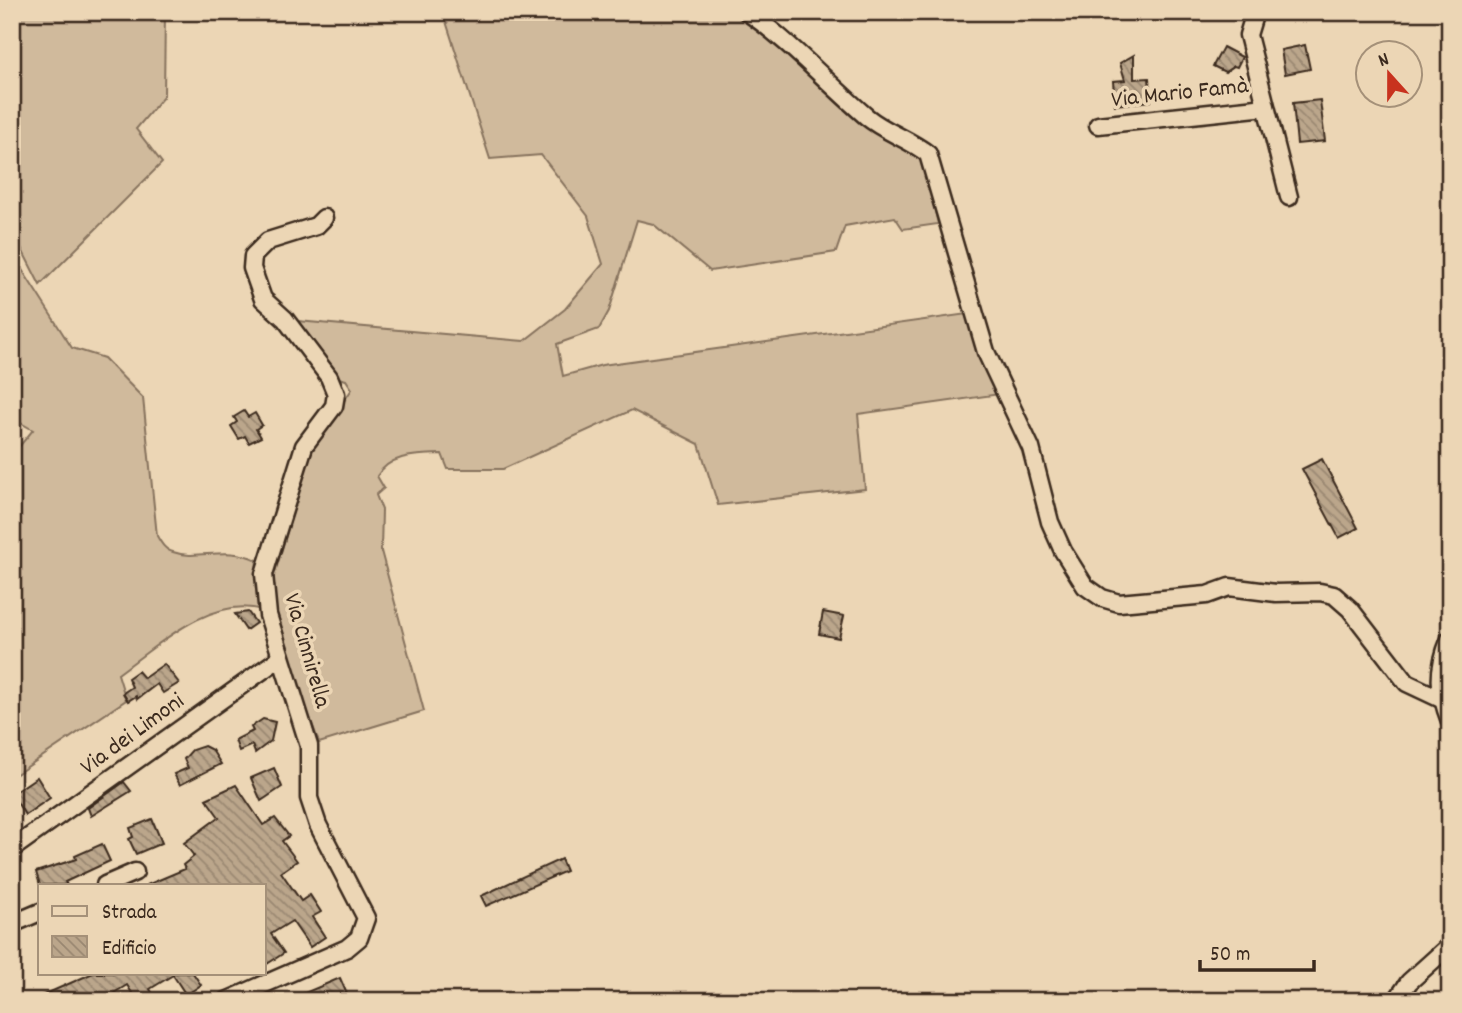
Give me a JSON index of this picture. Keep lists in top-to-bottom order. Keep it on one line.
{"streets":{"street":["Via Mario Famà","Via Cinnirella","Via dei Limoni"]},"crossings":[["Via Cinnirella","Via dei Limoni"]],"legend":["Strada","Edificio"],"scale_bar":"50 m","north":"top"}
